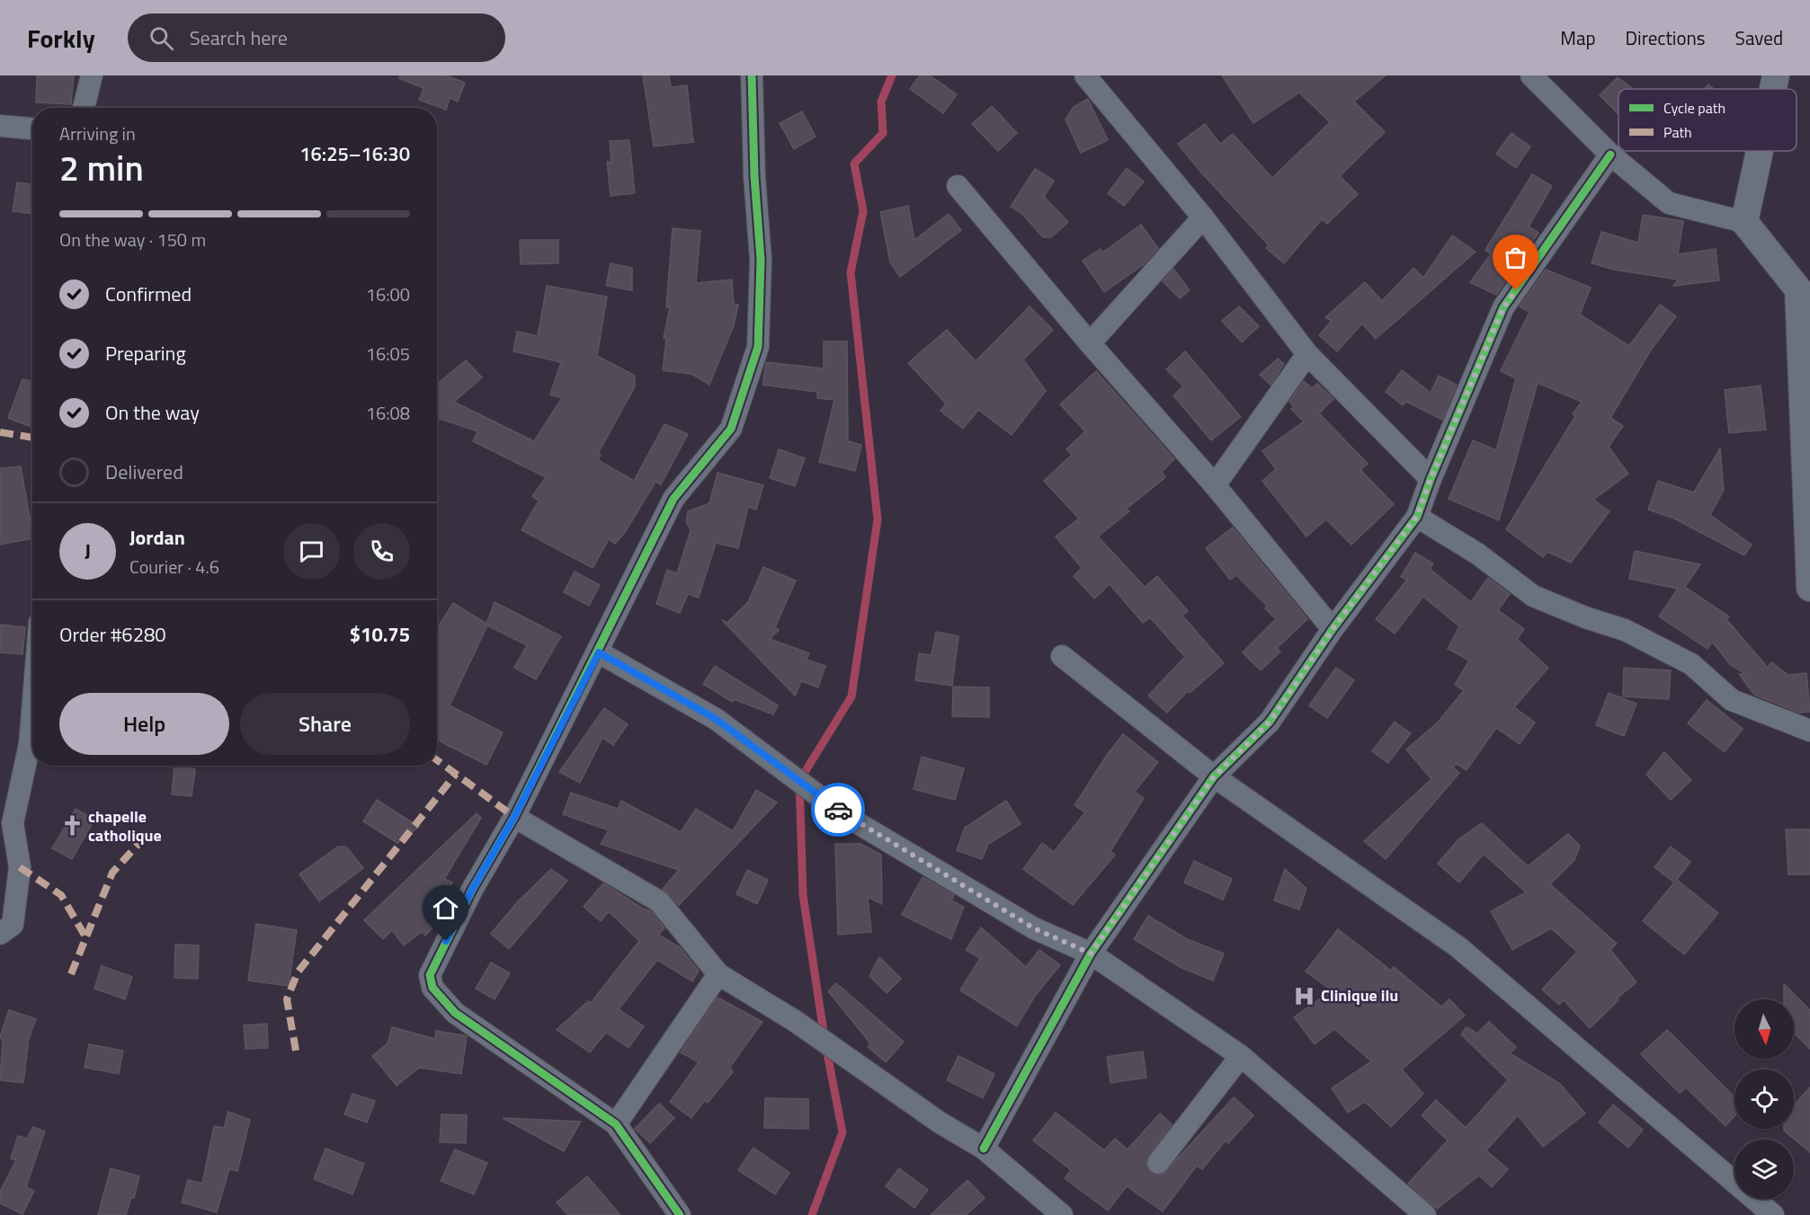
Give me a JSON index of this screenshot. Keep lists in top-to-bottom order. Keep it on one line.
{"places":{"church":["chapelle catholique"],"hospital":["Clinique ilu"]},"legend":["Cycle path","Path"],"north":"bottom","page":{"header":"Forkly","search":"Search here","nav":["Map","Directions","Saved"],"heading":["2 min","Arriving in","16:25–16:30"],"panel":["Jordan","Courier · 4.6","Order #6280","$10.75"],"bar":"On the way · 150 m","list":[["Confirmed","16:00"],["Preparing","16:05"],["On the way","16:08"],"Delivered"],"round":"J","buttons":["Help","Share"]}}
